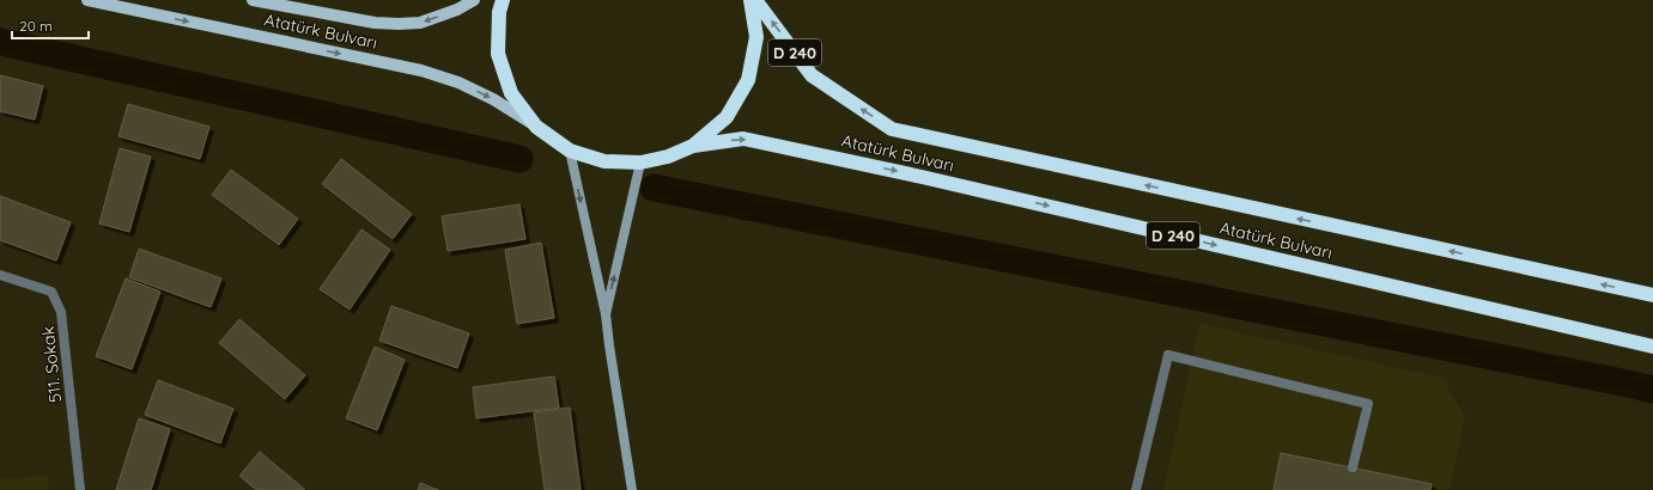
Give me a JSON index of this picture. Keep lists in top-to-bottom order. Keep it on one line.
{"streets":{"highway":["Atatürk Bulvarı","D 240"],"street":["511. Sokak"]},"scale_bar":"20 m"}
